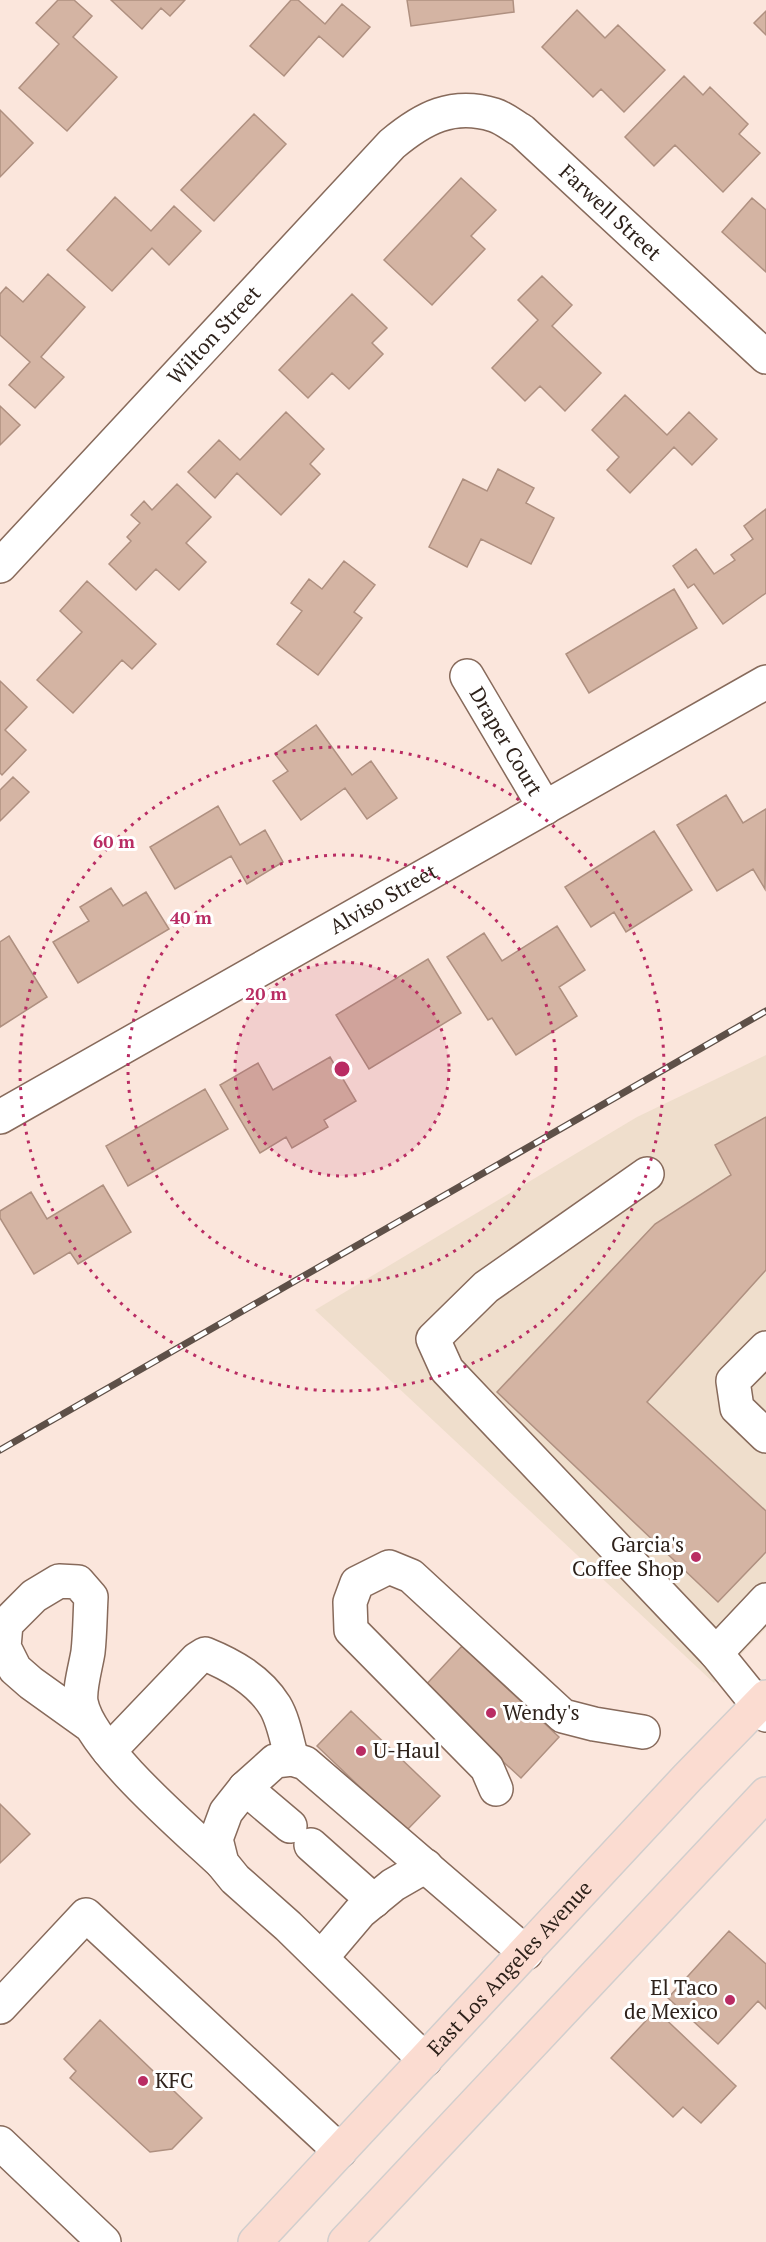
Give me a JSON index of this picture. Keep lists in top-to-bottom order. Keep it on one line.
{"streets":{"main road":["East Los Angeles Avenue"],"street":["Farwell Street","Wilton Street","Draper Court","Alviso Street"]},"crossings":[["Farwell Street","Wilton Street"],["Draper Court","Alviso Street"]],"places":["Garcia's Coffee Shop","Wendy's","U-Haul","El Taco de Mexico","KFC"],"rings":["60 m","40 m","20 m"]}
